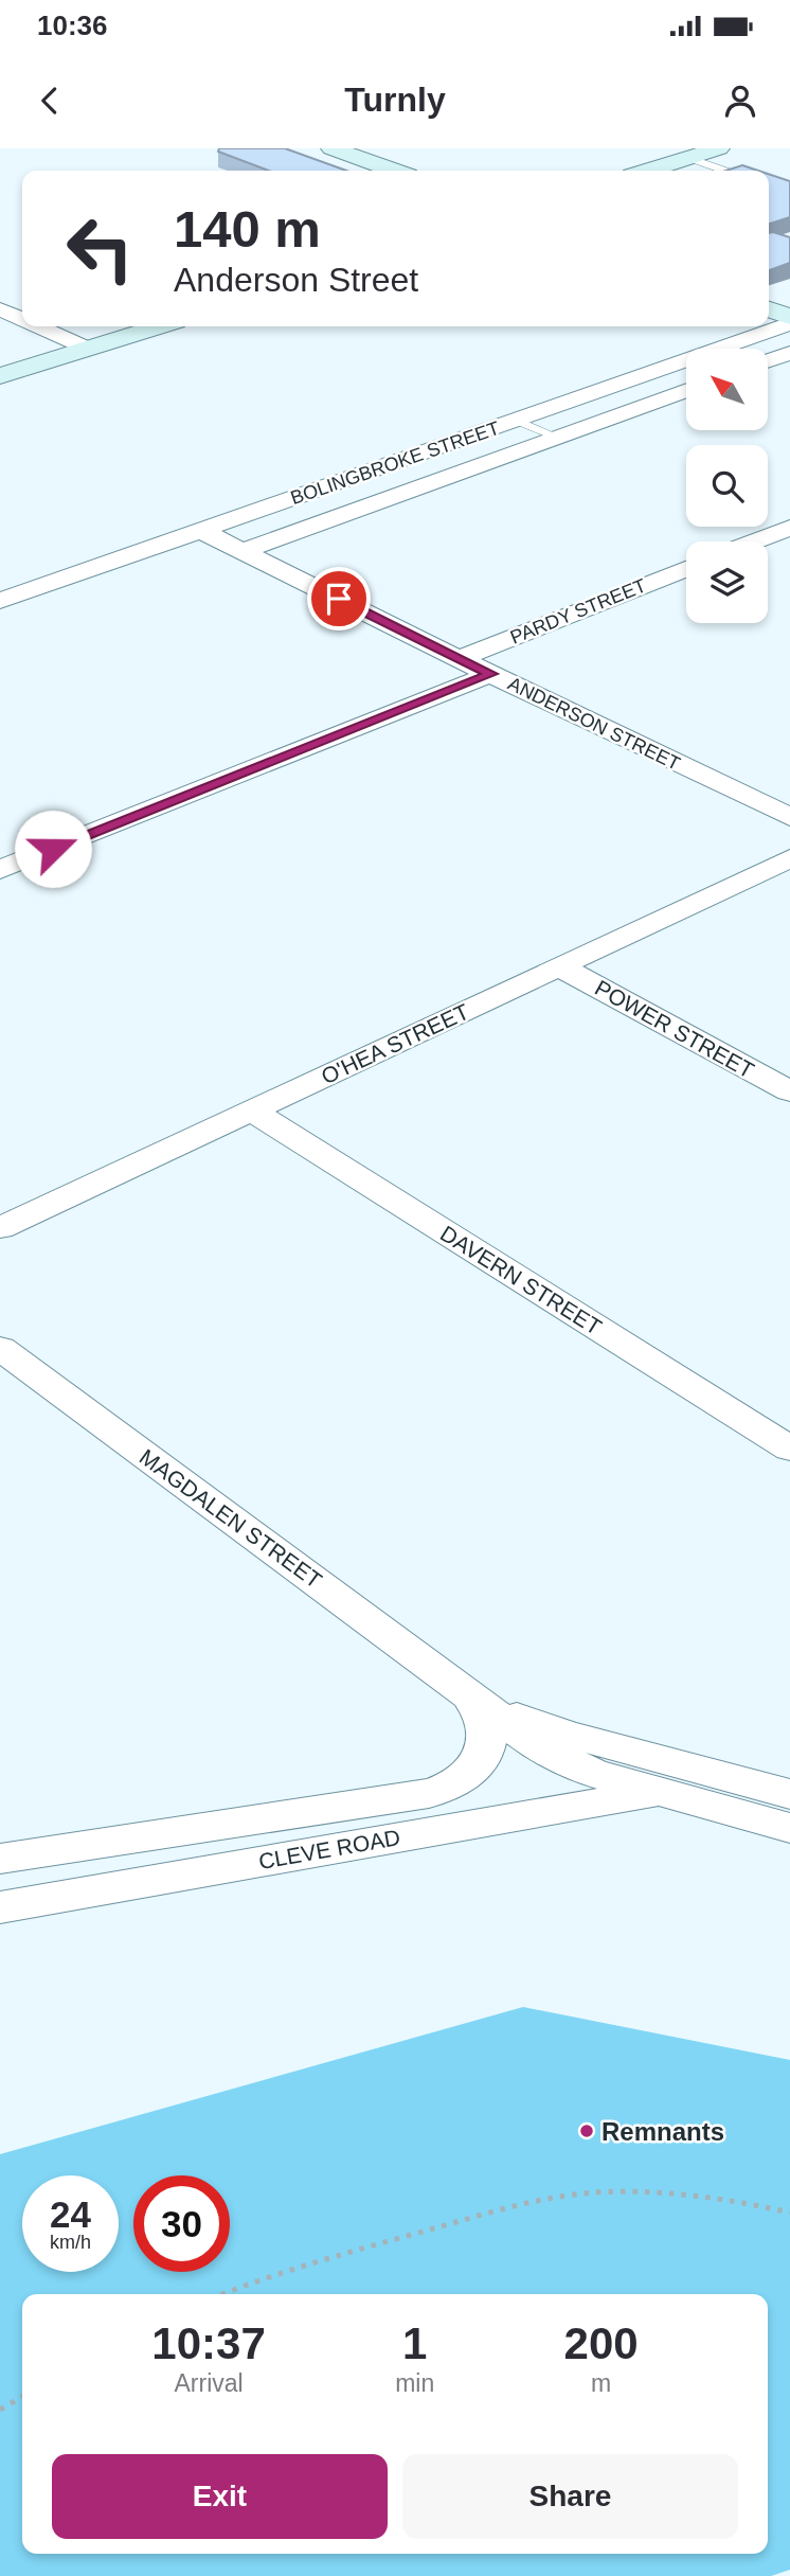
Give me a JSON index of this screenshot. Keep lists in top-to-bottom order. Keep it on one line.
{"streets":{"street":["BOLINGBROKE STREET","PARDY STREET","ANDERSON STREET","POWER STREET","O'HEA STREET","DAVERN STREET","MAGDALEN STREET","CLEVE ROAD"]},"crossings":[["BOLINGBROKE STREET","ANDERSON STREET"],["PARDY STREET","ANDERSON STREET"],["POWER STREET","O'HEA STREET"],["O'HEA STREET","DAVERN STREET"],["MAGDALEN STREET","CLEVE ROAD"]],"places":["Remnants"],"north":"top left","page":{"status":"10:36","header":"Turnly","turn":["140 m","Anderson Street"],"speed":"24 km/h","limit":"30","eta":["10:37","Arrival","1","min","200","m"],"buttons":["Exit","Share"]}}
